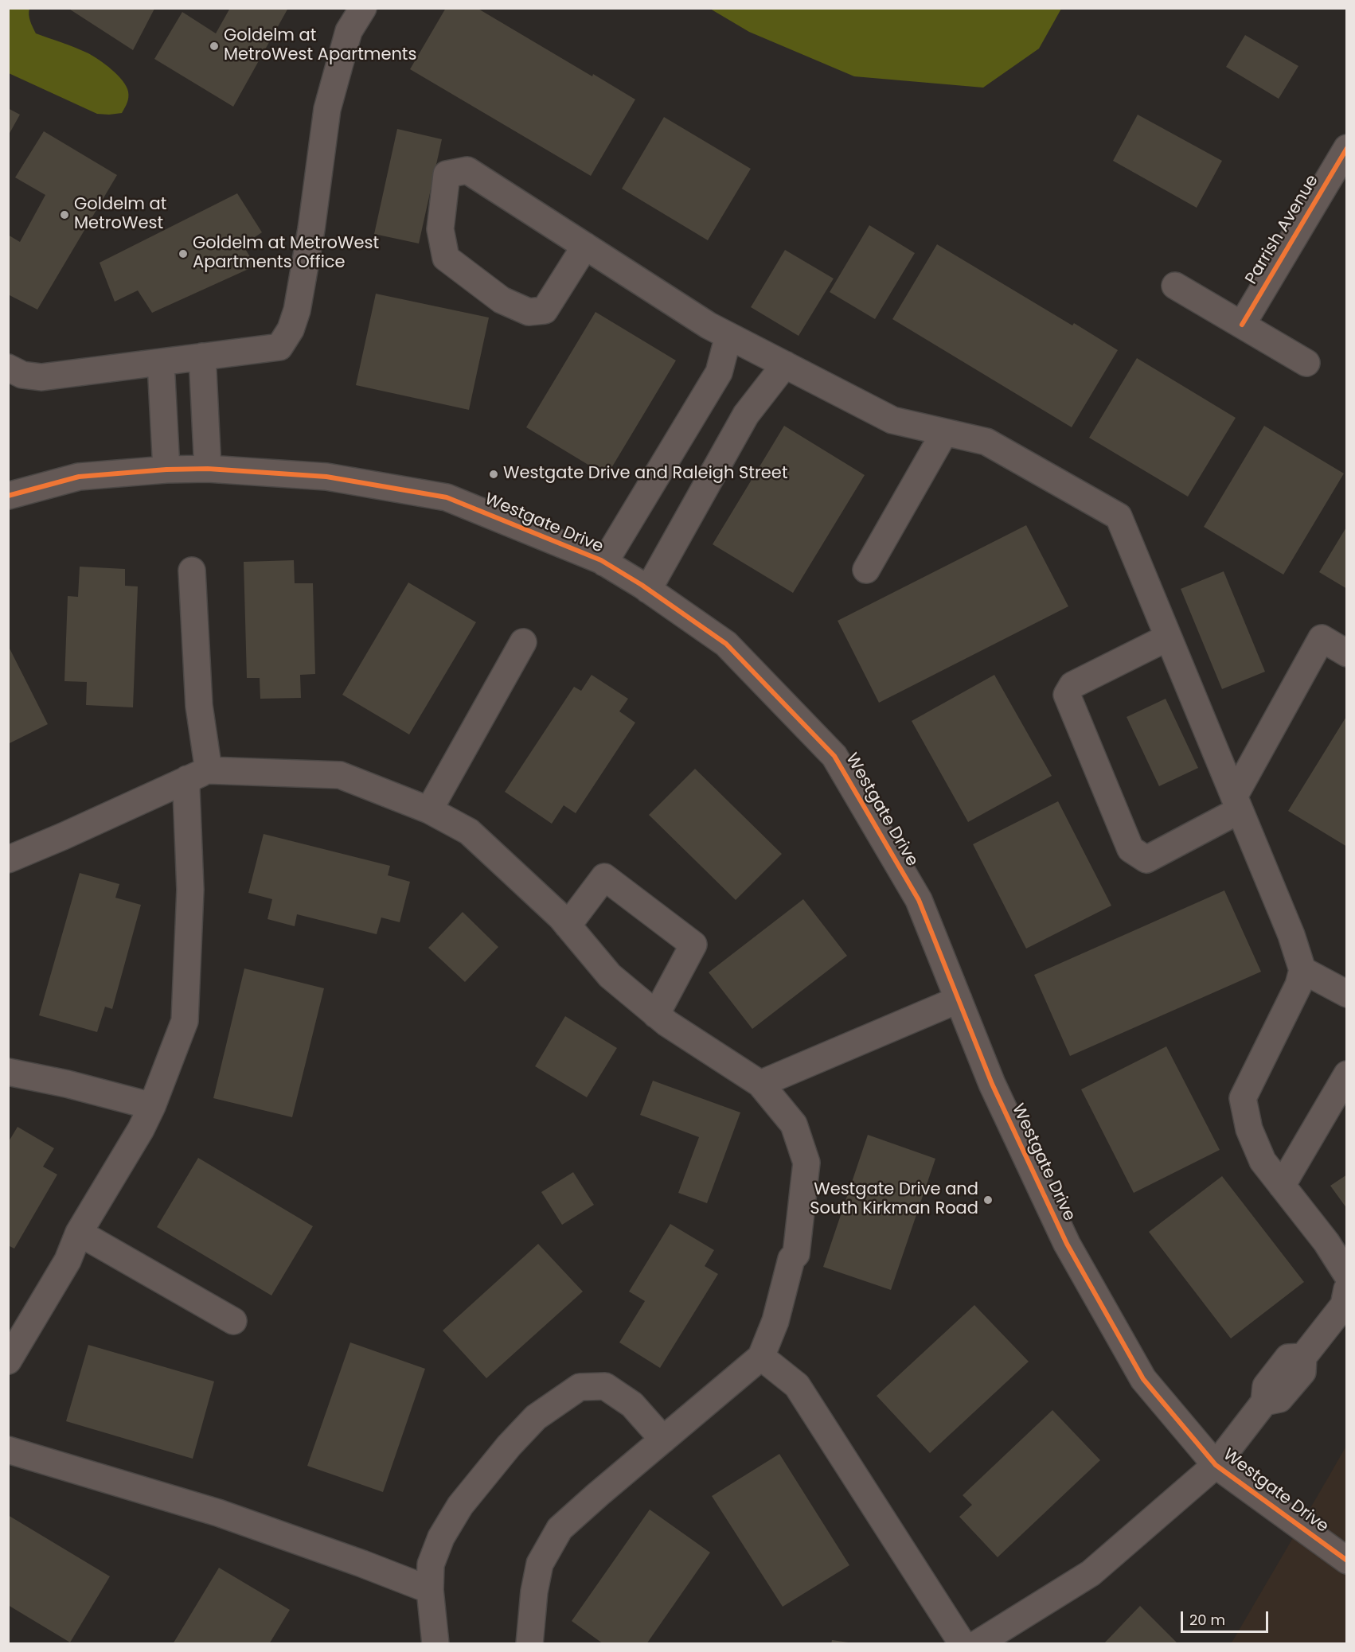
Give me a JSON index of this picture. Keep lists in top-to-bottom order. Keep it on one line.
{"streets":{"street":["Parrish Avenue","Westgate Drive"]},"places":["Goldelm at MetroWest Apartments","Goldelm at MetroWest","Goldelm at MetroWest Apartments Office","Westgate Drive and Raleigh Street","Westgate Drive and South Kirkman Road"],"scale_bar":"20 m"}
